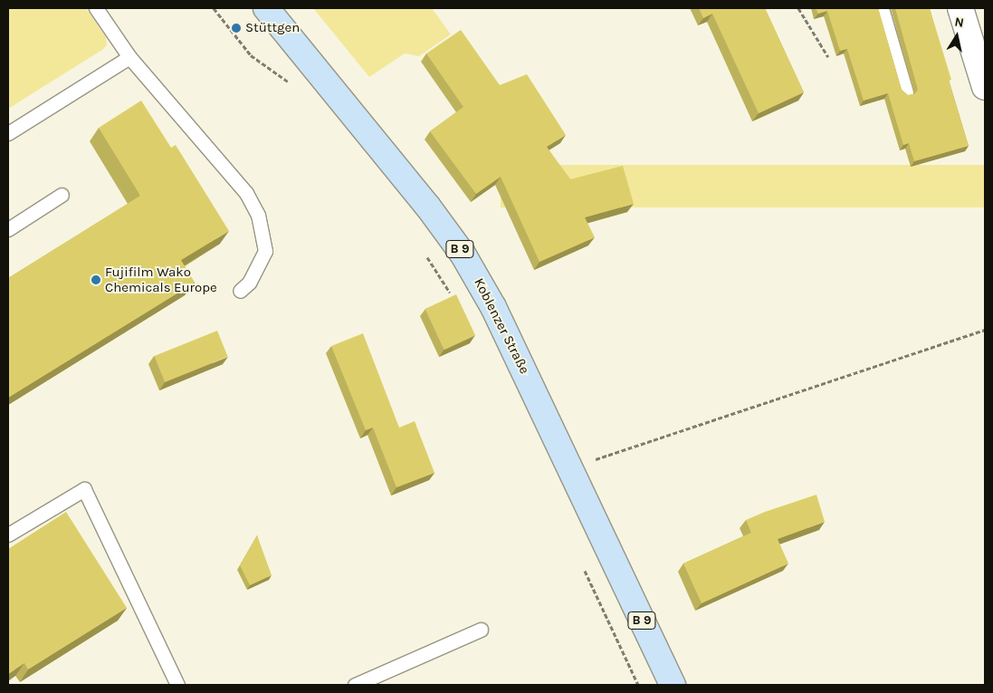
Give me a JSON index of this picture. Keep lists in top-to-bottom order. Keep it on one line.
{"streets":{"main road":["B 9","Koblenzer Straße"]},"places":["Stüttgen","Fujifilm Wako Chemicals Europe"],"north":"top"}
